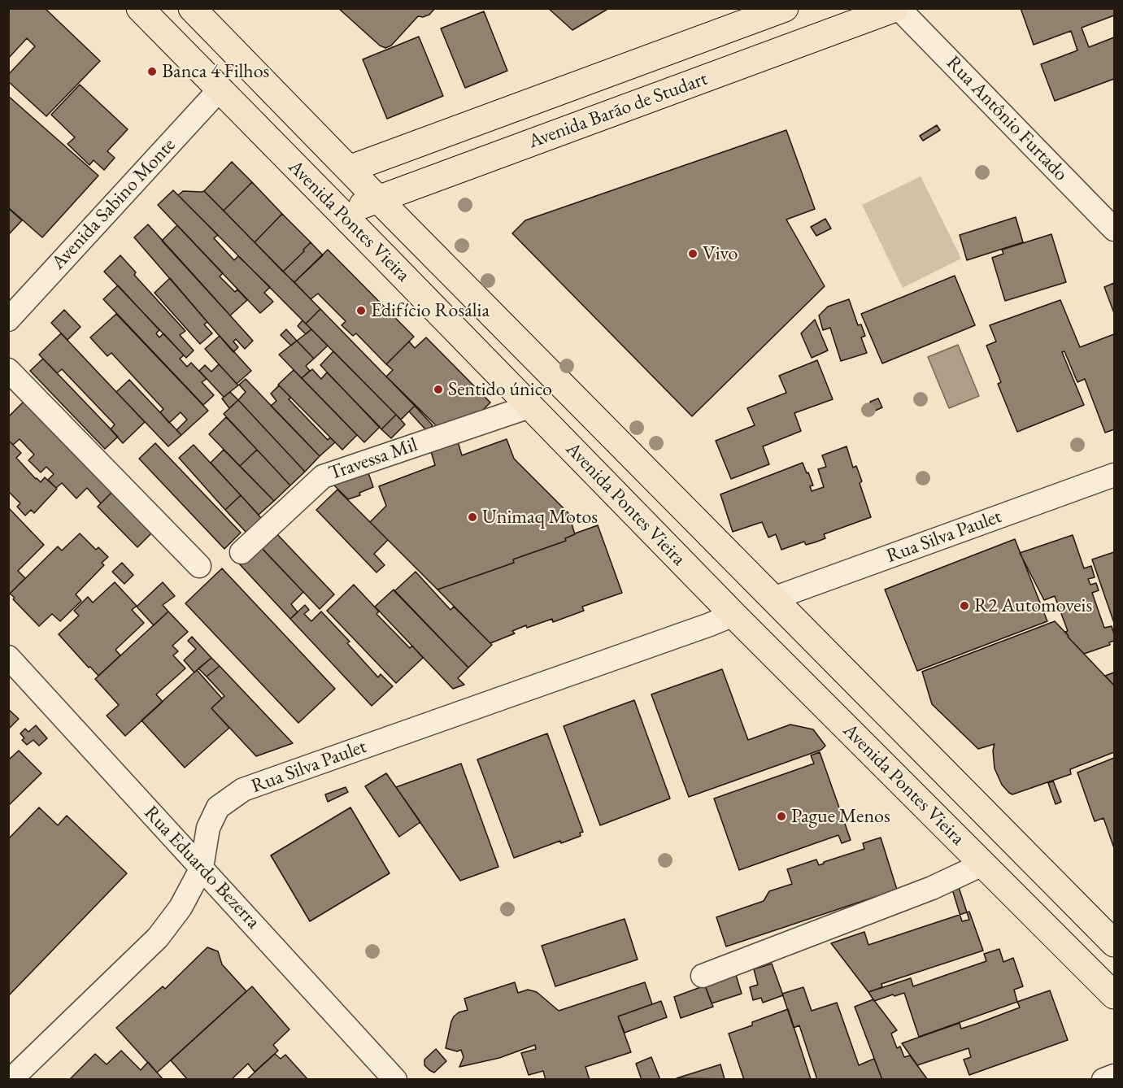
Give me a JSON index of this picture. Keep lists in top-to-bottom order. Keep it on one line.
{"streets":{"main road":["Avenida Barão de Studart","Avenida Pontes Vieira"],"street":["Rua Antônio Furtado","Avenida Sabino Monte","Travessa Mil","Rua Silva Paulet","Rua Eduardo Bezerra"]},"crossings":[["Avenida Barão de Studart","Rua Antônio Furtado"],["Avenida Barão de Studart","Avenida Pontes Vieira"],["Avenida Sabino Monte","Avenida Pontes Vieira"],["Avenida Pontes Vieira","Travessa Mil"],["Avenida Pontes Vieira","Rua Silva Paulet"],["Rua Silva Paulet","Rua Eduardo Bezerra"]],"places":["Banca 4 Filhos","Vivo","Edifício Rosália","Sentido único","Unimaq Motos","R2 Automoveis","Pague Menos"]}
